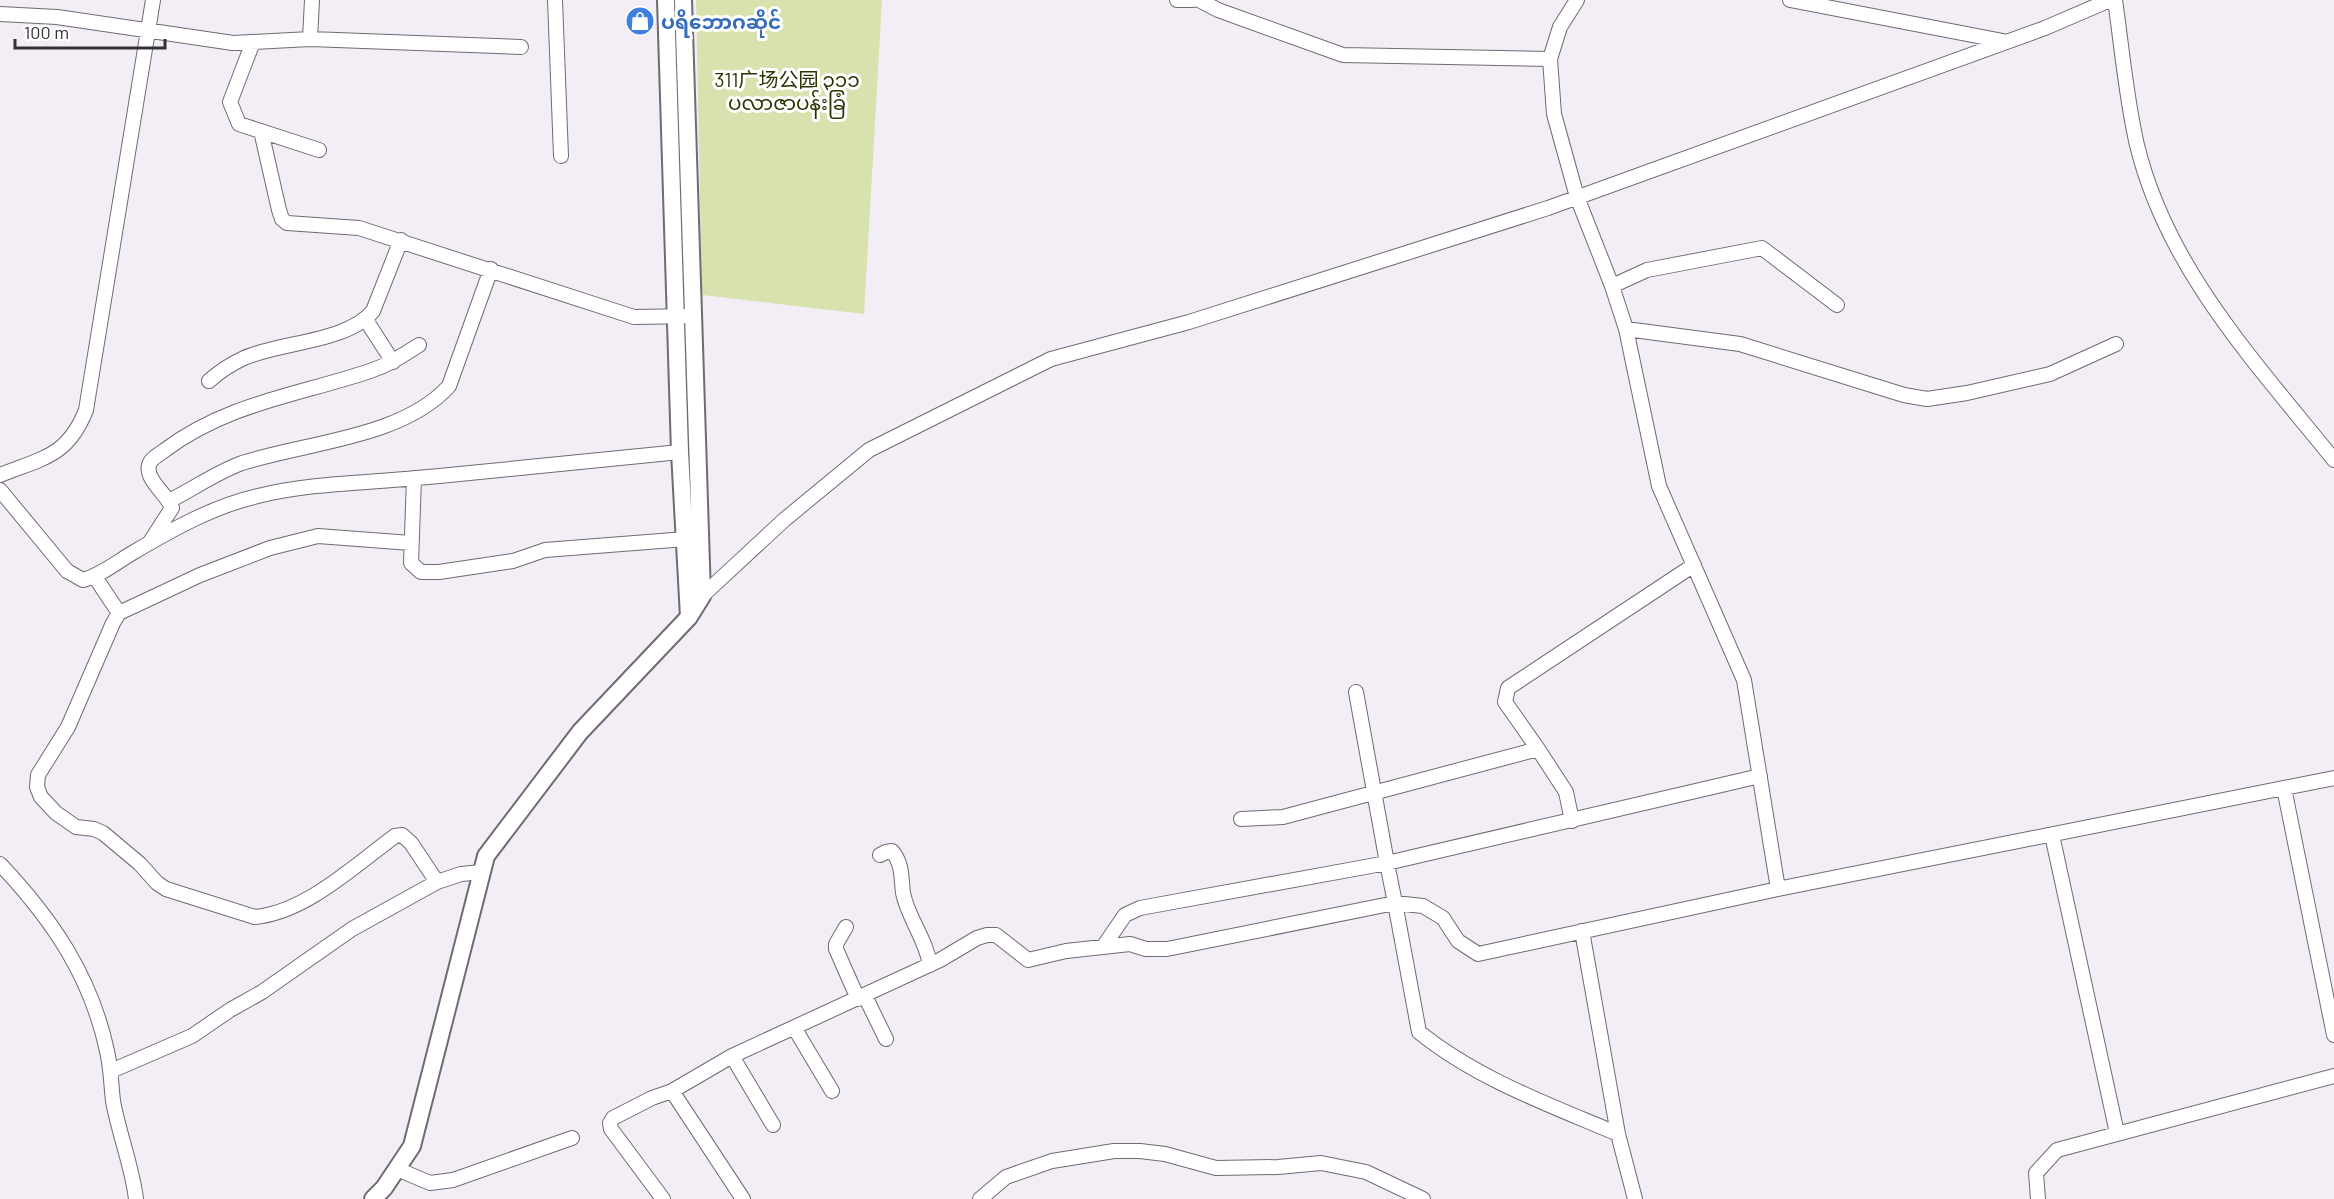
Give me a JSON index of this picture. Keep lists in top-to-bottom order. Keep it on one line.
{"parks":["311广场公园 ၃၁၁ ပလာဇာပန်းခြံ"],"places":{"shop":["ပရိဘောဂဆိုင်"]},"scale_bar":"100 m"}
